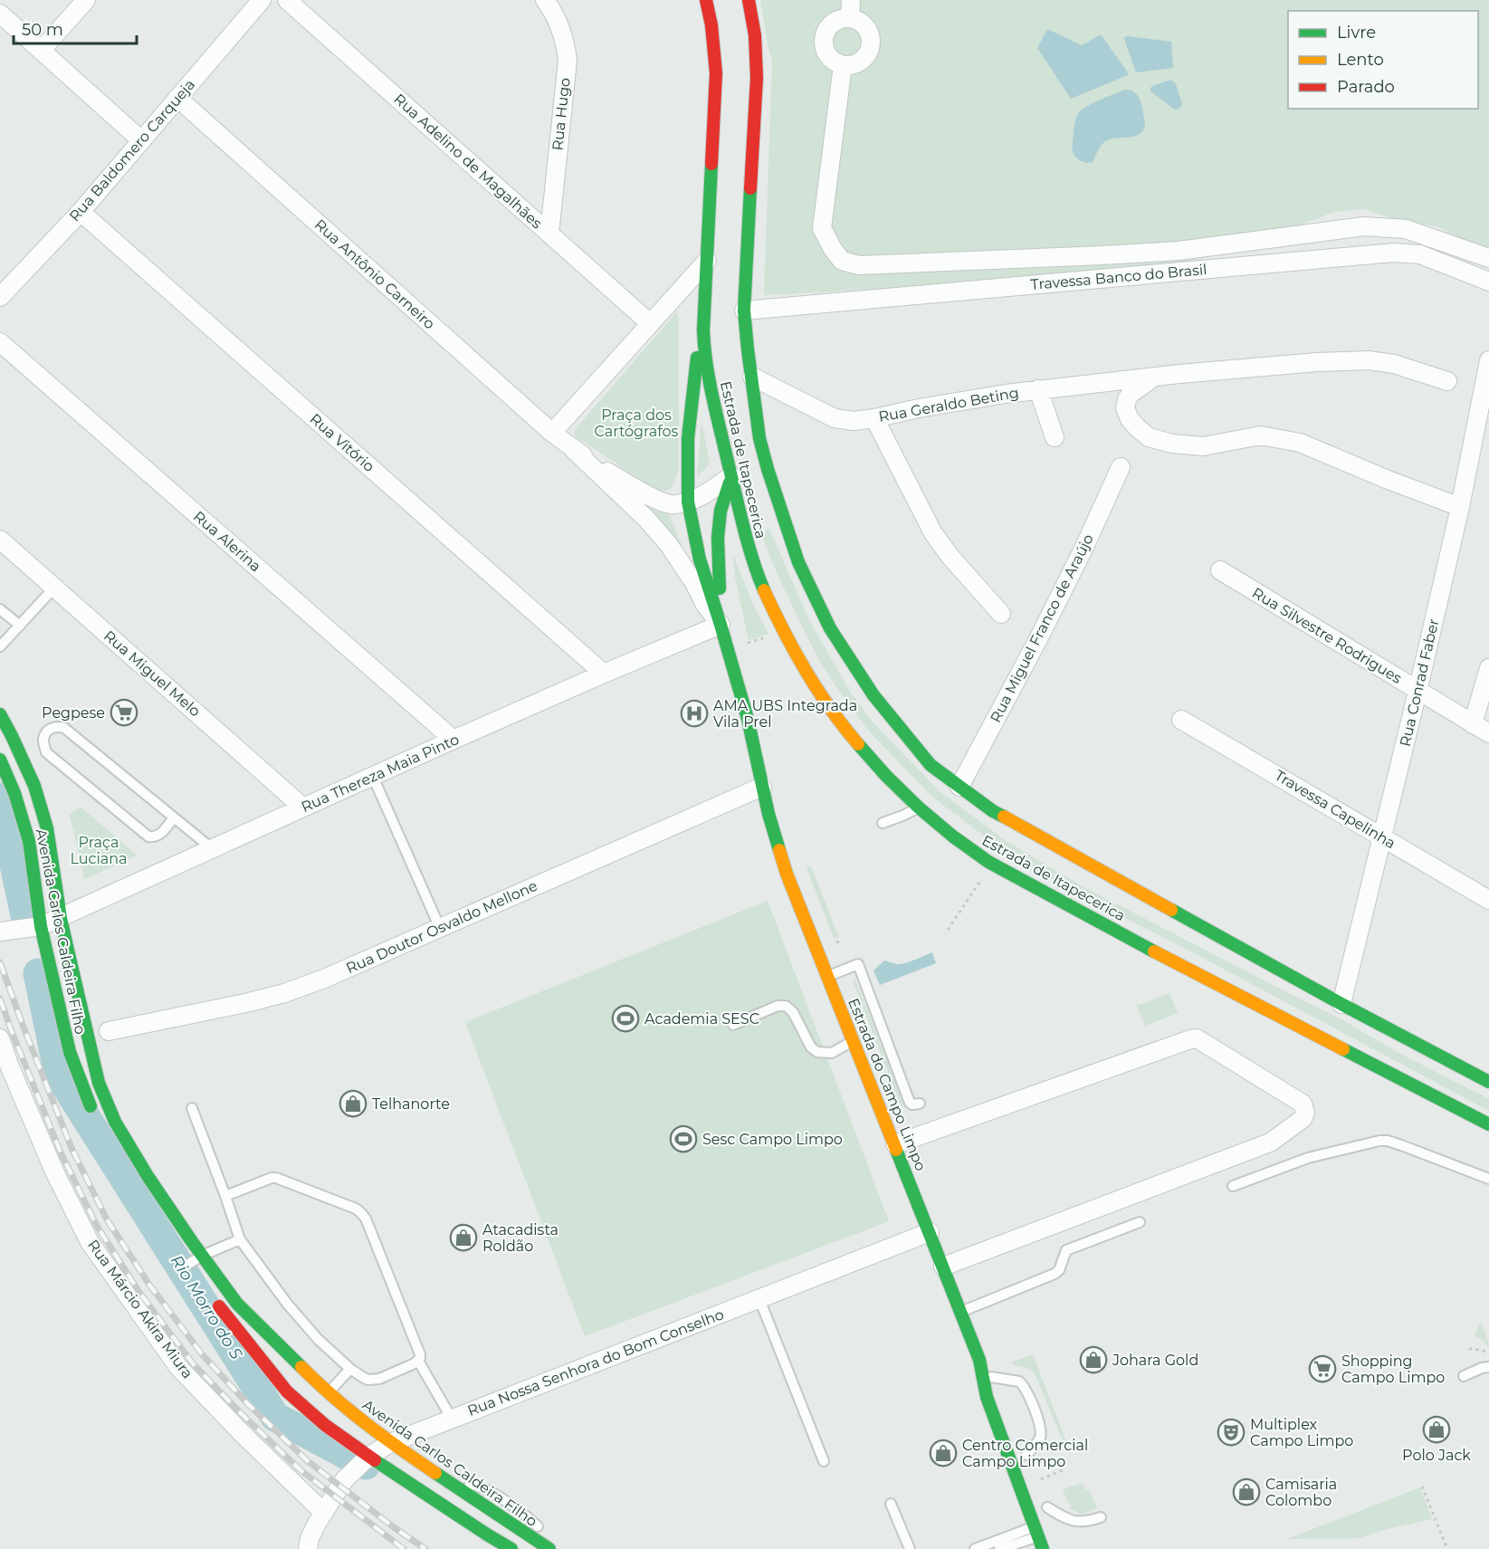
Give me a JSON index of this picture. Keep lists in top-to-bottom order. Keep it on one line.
{"streets":{"main road":["Estrada de Itapecerica","Avenida Carlos Caldeira Filho","Estrada do Campo Limpo"],"street":["Rua Hugo","Rua Baldomero Carqueja","Rua Adelino de Magalhães","Rua Antônio Carneiro","Travessa Banco do Brasil","Rua Geraldo Beting","Rua Vitório","Rua Alerina","Rua Miguel Franco de Araújo","Rua Silvestre Rodrigues","Rua Miguel Melo","Rua Conrad Faber","Rua Thereza Maia Pinto","Travessa Capelinha","Rua Doutor Osvaldo Mellone","Rua Márcio Akira Miura","Rua Nossa Senhora do Bom Conselho"]},"crossings":[["Rua Hugo","Rua Adelino de Magalhães"],["Rua Baldomero Carqueja","Rua Antônio Carneiro"],["Rua Baldomero Carqueja","Rua Vitório"],["Rua Antônio Carneiro","Estrada de Itapecerica"],["Rua Antônio Carneiro","Rua Thereza Maia Pinto"],["Rua Antônio Carneiro","Estrada do Campo Limpo"],["Travessa Banco do Brasil","Estrada de Itapecerica"],["Rua Geraldo Beting","Estrada de Itapecerica"],["Rua Vitório","Rua Thereza Maia Pinto"],["Estrada de Itapecerica","Rua Miguel Franco de Araújo"],["Estrada de Itapecerica","Rua Conrad Faber"],["Estrada de Itapecerica","Estrada do Campo Limpo"],["Rua Alerina","Rua Thereza Maia Pinto"],["Rua Silvestre Rodrigues","Rua Conrad Faber"],["Rua Miguel Melo","Rua Thereza Maia Pinto"],["Rua Conrad Faber","Travessa Capelinha"],["Rua Thereza Maia Pinto","Avenida Carlos Caldeira Filho"],["Rua Thereza Maia Pinto","Estrada do Campo Limpo"],["Rua Doutor Osvaldo Mellone","Estrada do Campo Limpo"],["Avenida Carlos Caldeira Filho","Rua Nossa Senhora do Bom Conselho"],["Estrada do Campo Limpo","Rua Nossa Senhora do Bom Conselho"],["Rua Márcio Akira Miura","Rua Nossa Senhora do Bom Conselho"]],"water":["Rio Morro do S"],"parks":["Praça dos Cartógrafos","Praça Luciana"],"places":{"supermarket":["Pegpese","Shopping Campo Limpo"],"hospital":["AMA UBS Integrada Vila Prel"],"sports":["Academia SESC","Sesc Campo Limpo"],"shop":["Telhanorte","Atacadista Roldão","Johara Gold","Polo Jack","Centro Comercial Campo Limpo","Camisaria Colombo"],"theatre":["Multiplex Campo Limpo"]},"legend":["Livre","Lento","Parado"],"scale_bar":"50 m"}
